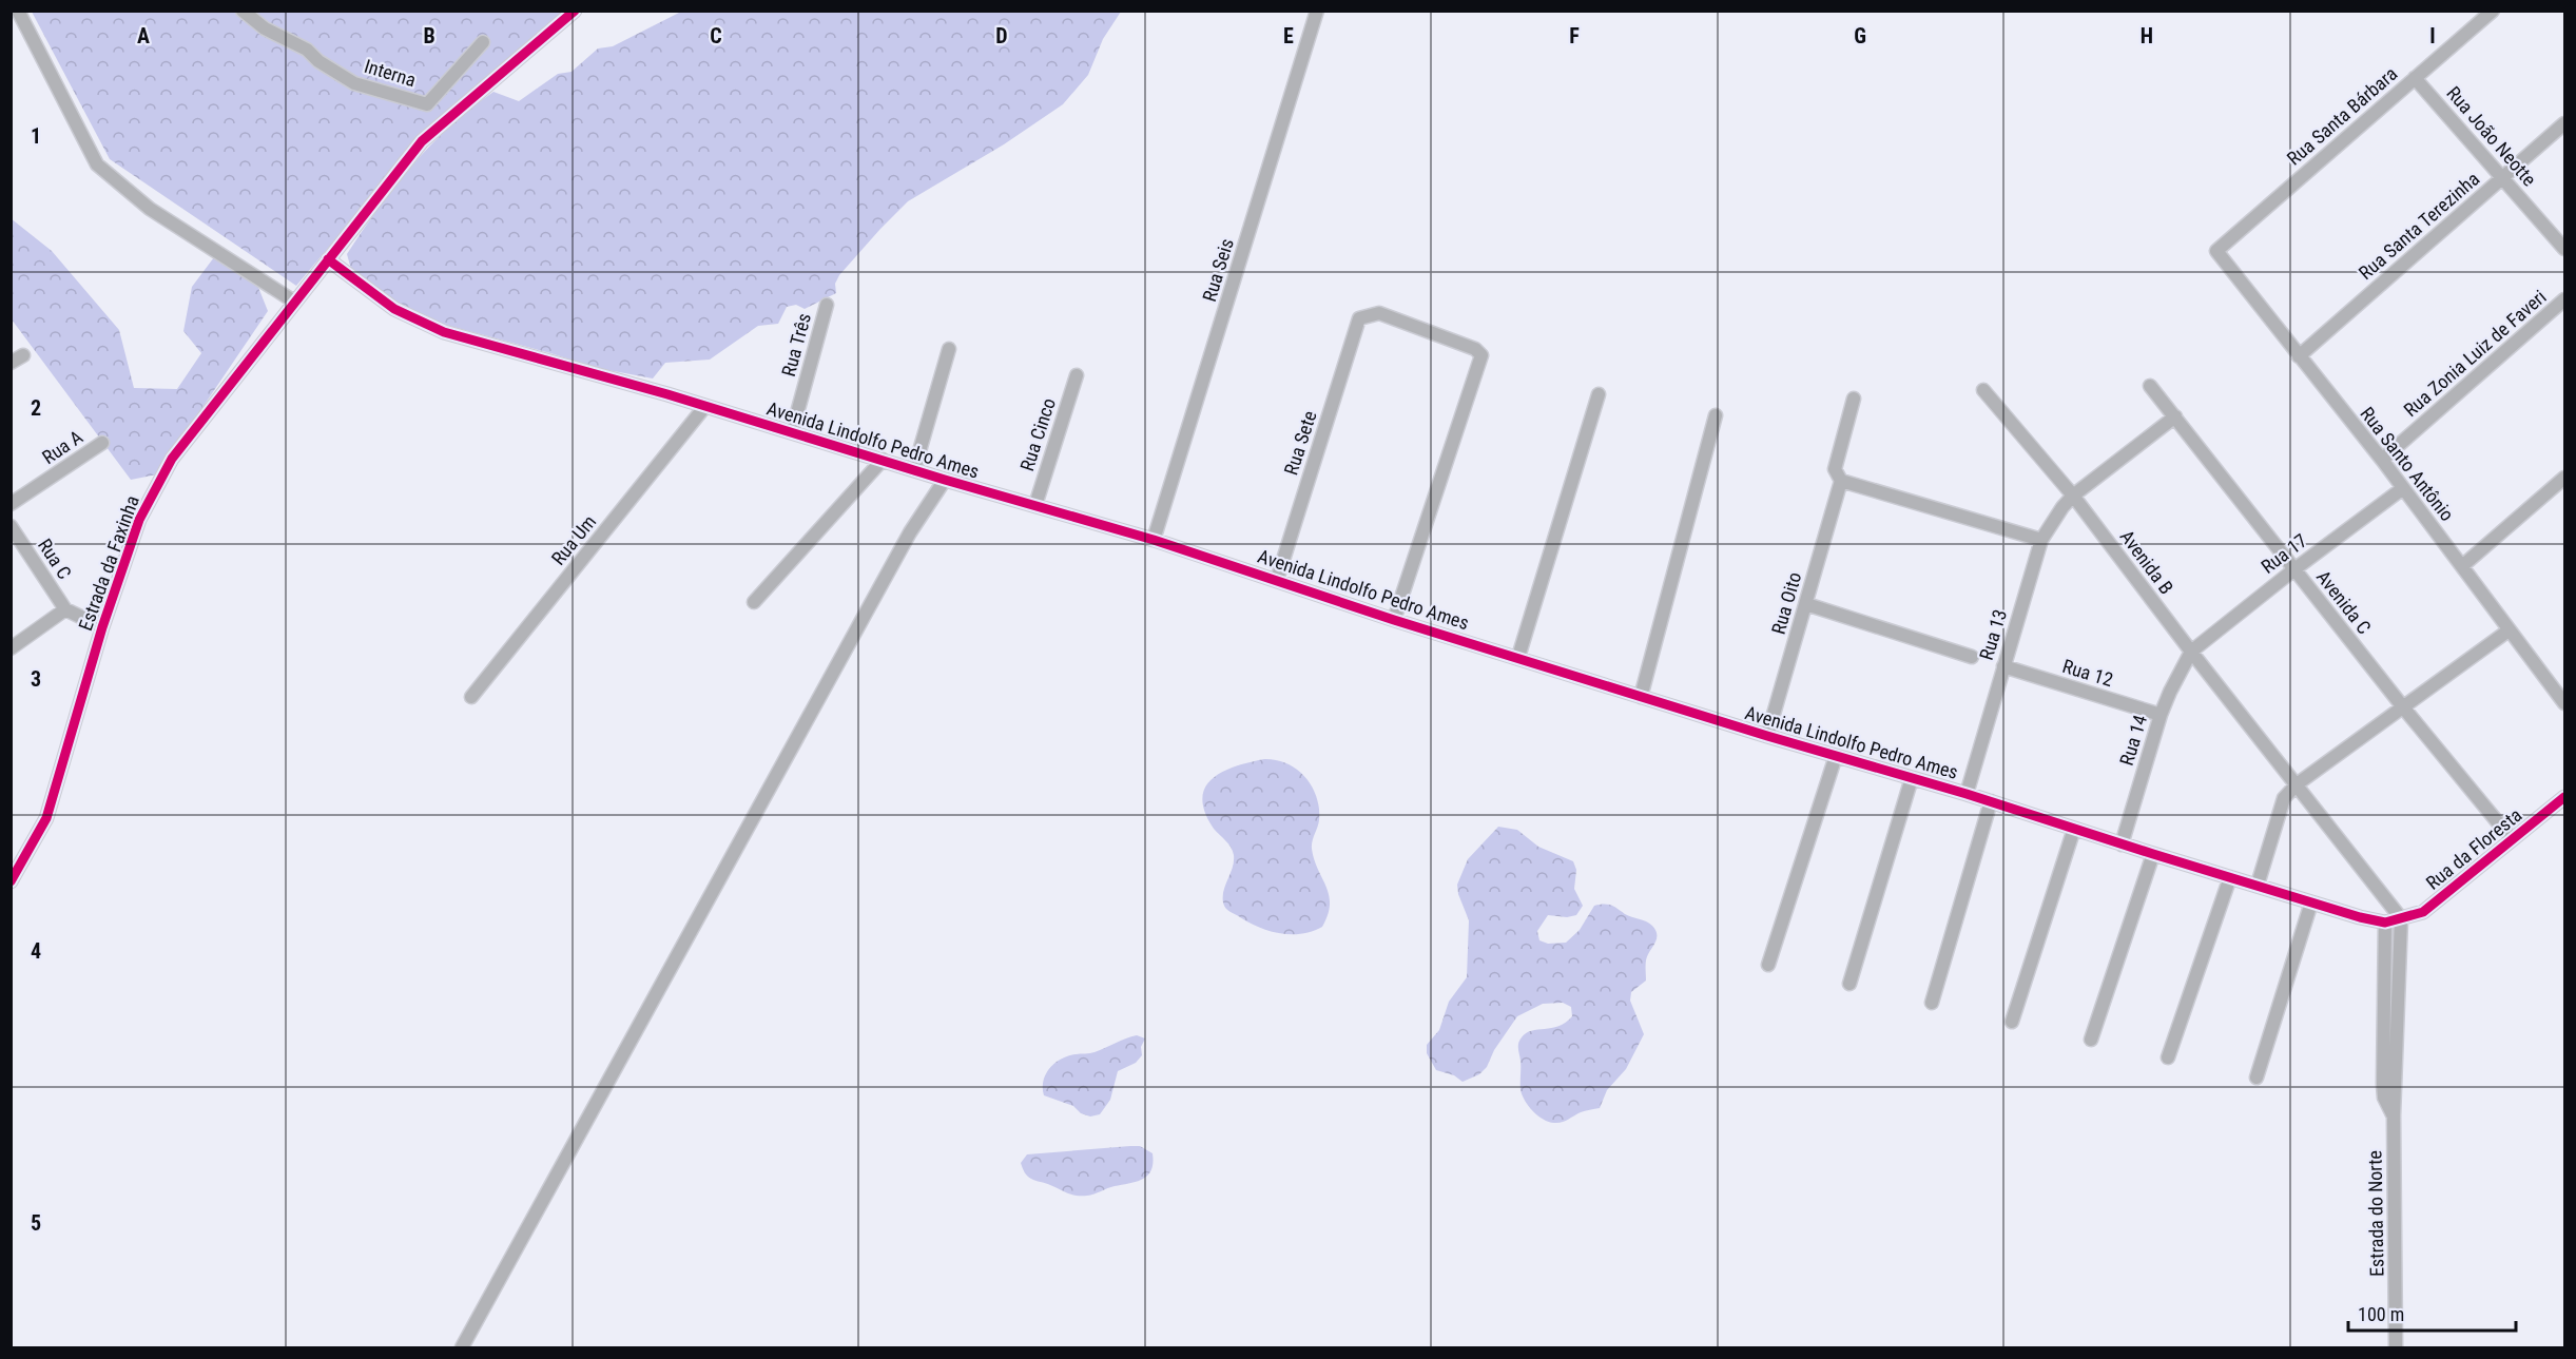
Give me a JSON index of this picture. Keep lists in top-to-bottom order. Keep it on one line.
{"streets":{"street":["Interna","Rua Santa Bárbara","Rua João Neotte","Rua Santa Terezinha","Rua Seis","Rua Três","Rua Zonia Luiz de Faveri","Rua Cinco","Avenida Lindolfo Pedro Ames","Rua Sete","Rua A","Rua Santo Antônio","Rua Um","Rua 17","Rua C","Avenida B","Estrada da Faxinha","Avenida C","Rua Oito","Rua 13","Rua 12","Rua 14","Rua da Floresta","Estrada do Norte"]},"crossings":[["Rua Santa Bárbara","Rua João Neotte"],["Rua Santa Bárbara","Rua Santo Antônio"],["Rua João Neotte","Rua Santa Terezinha"],["Rua Santa Terezinha","Rua Santo Antônio"],["Rua Seis","Avenida Lindolfo Pedro Ames"],["Rua Três","Avenida Lindolfo Pedro Ames"],["Rua Zonia Luiz de Faveri","Rua Santo Antônio"],["Rua Cinco","Avenida Lindolfo Pedro Ames"],["Avenida Lindolfo Pedro Ames","Rua Sete"],["Avenida Lindolfo Pedro Ames","Rua Um"],["Avenida Lindolfo Pedro Ames","Estrada da Faxinha"],["Avenida Lindolfo Pedro Ames","Rua Oito"],["Avenida Lindolfo Pedro Ames","Rua 13"],["Avenida Lindolfo Pedro Ames","Rua 14"],["Avenida Lindolfo Pedro Ames","Estrada do Norte"],["Rua Santo Antônio","Rua 17"],["Rua 17","Avenida B"],["Rua 17","Avenida C"],["Rua 17","Rua 14"],["Rua C","Estrada da Faxinha"],["Avenida B","Rua 13"],["Avenida B","Rua 14"],["Avenida B","Rua da Floresta"],["Avenida B","Estrada do Norte"],["Avenida C","Rua 13"],["Avenida C","Rua da Floresta"],["Rua 13","Rua 12"],["Rua 12","Rua 14"],["Rua da Floresta","Estrada do Norte"]],"scale_bar":"100 m","grid":{"columns":["A","B","C","D","E","F","G","H","I"],"rows":["1","2","3","4","5"]}}
